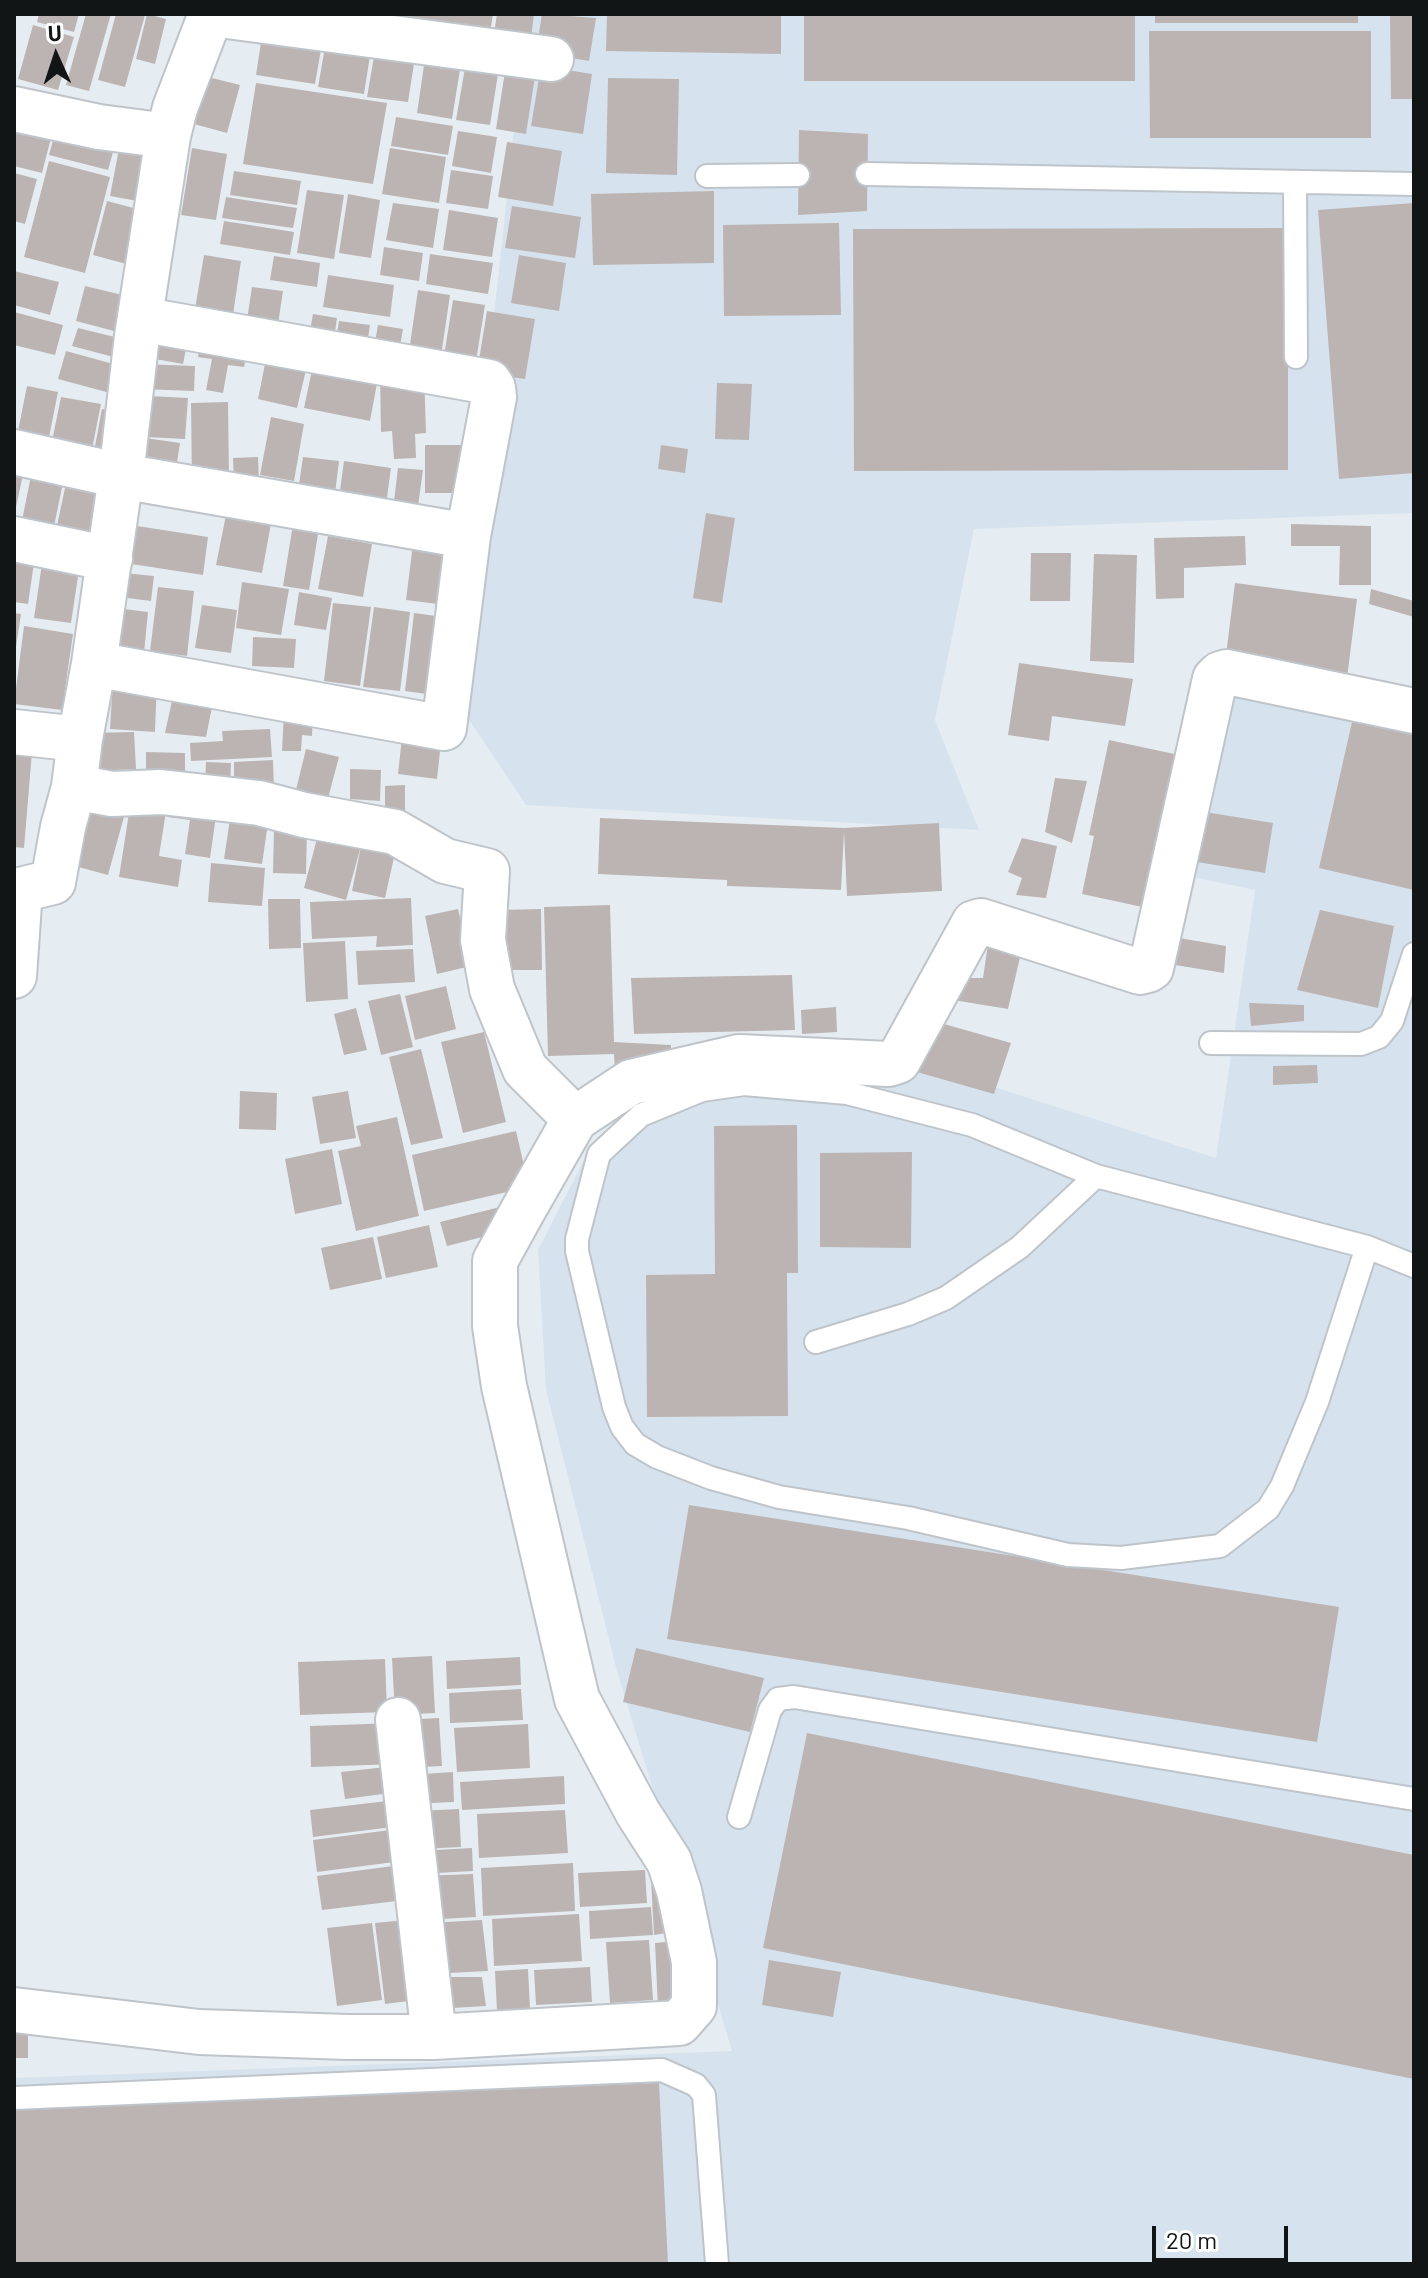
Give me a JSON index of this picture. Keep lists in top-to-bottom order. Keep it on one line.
{"scale_bar":"20 m","north":"top"}
